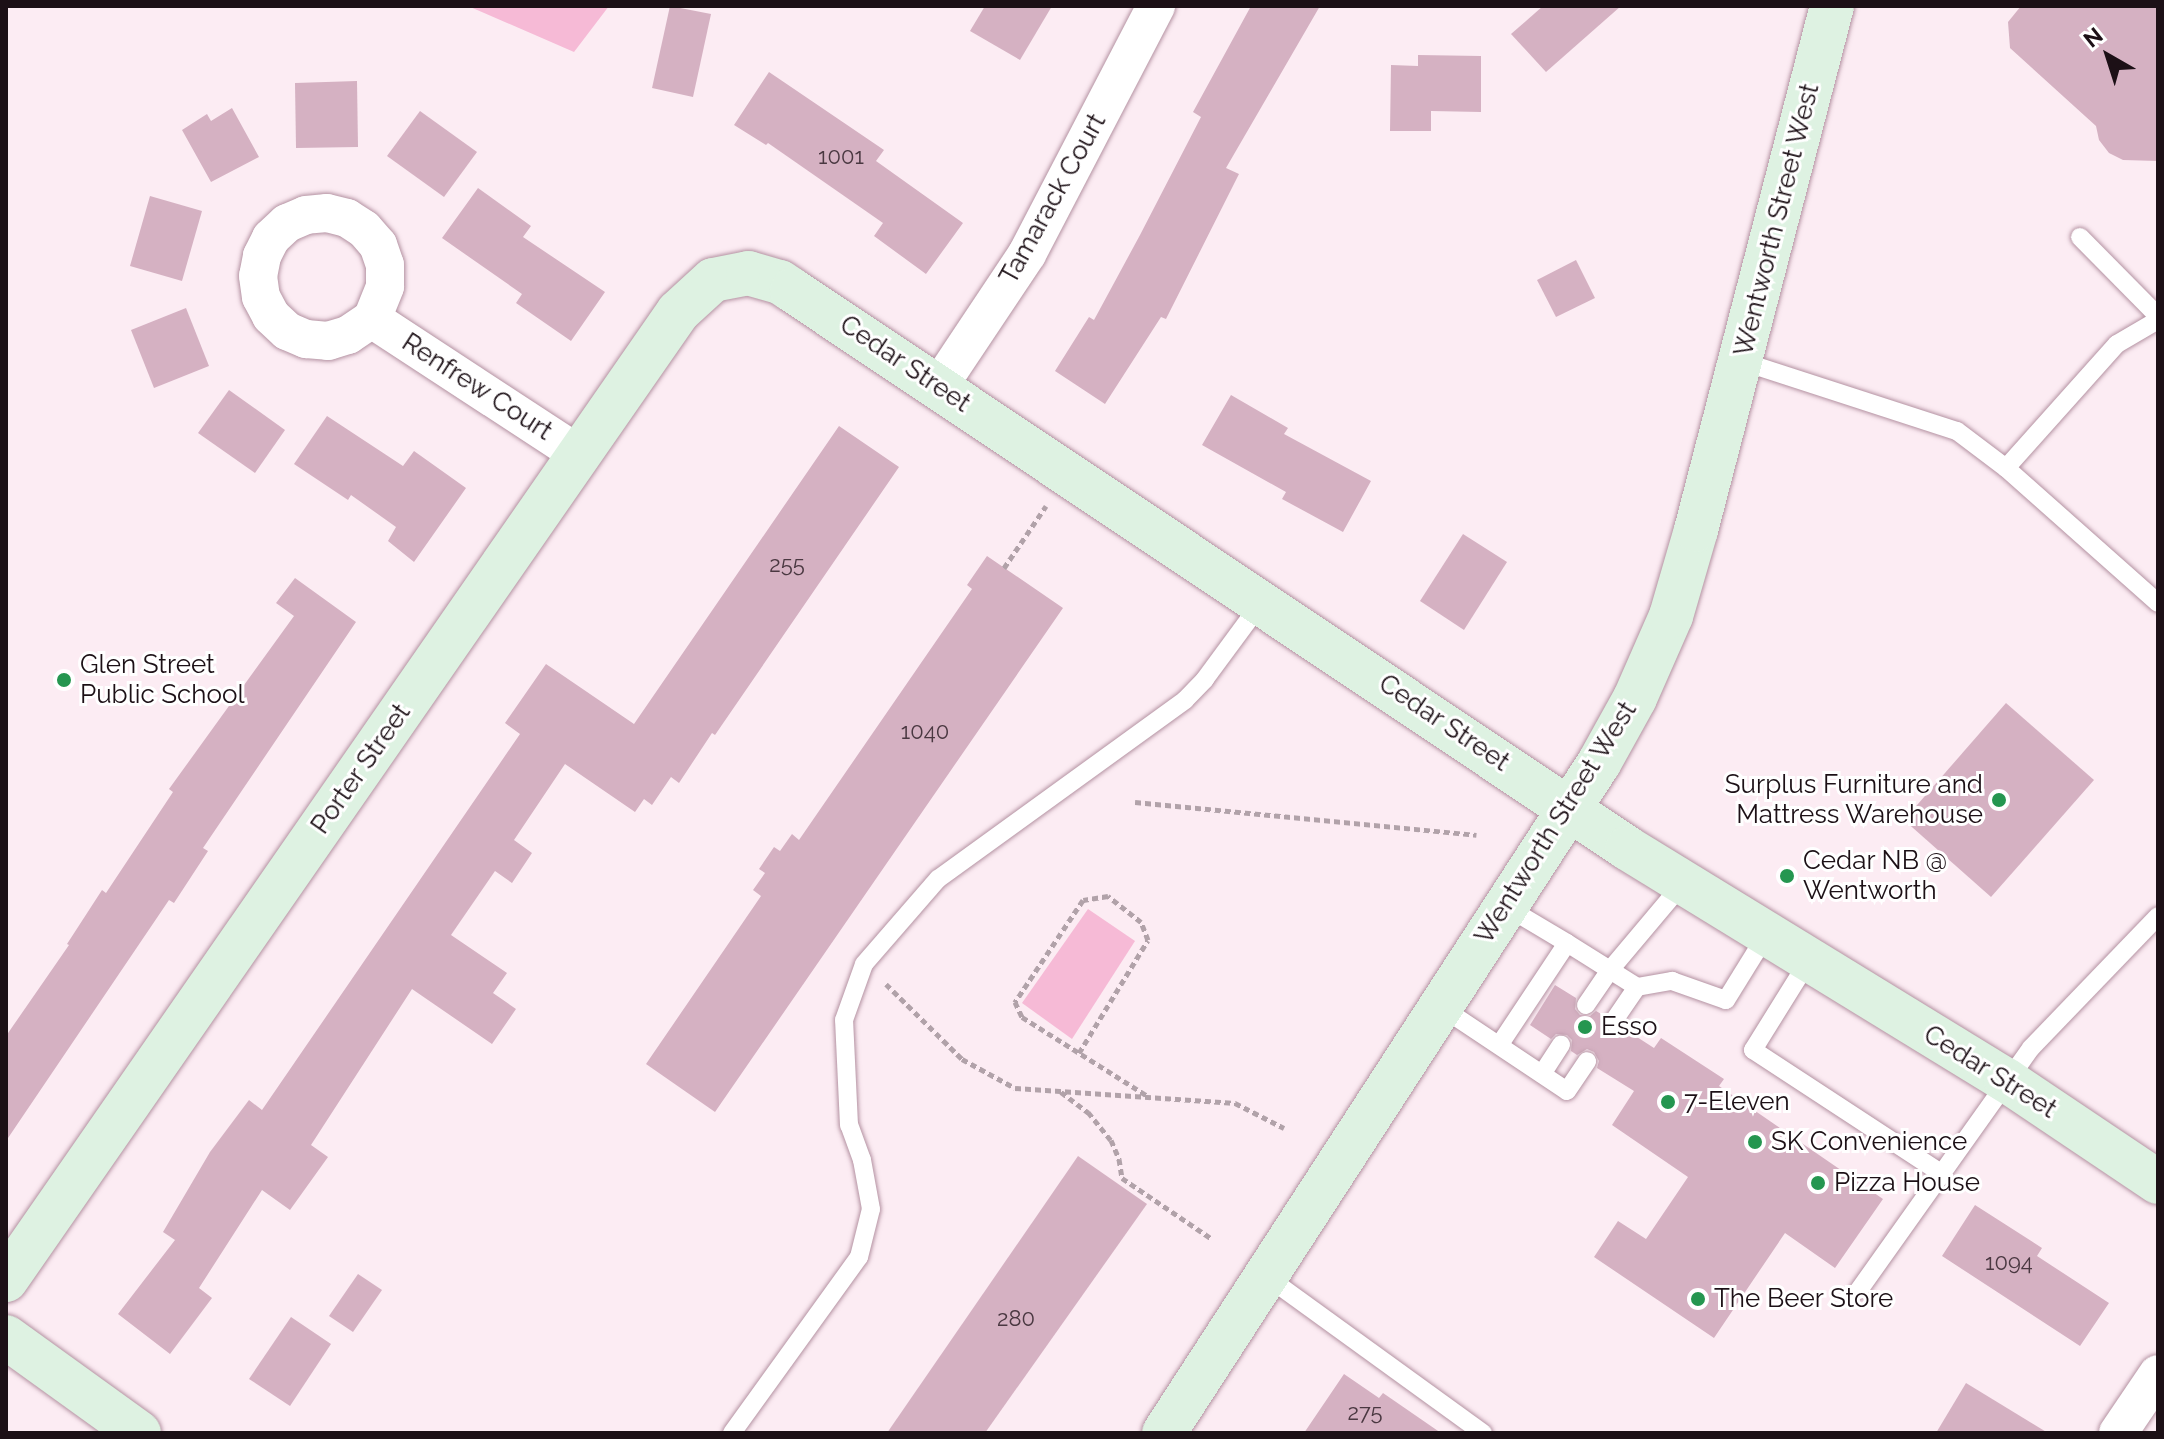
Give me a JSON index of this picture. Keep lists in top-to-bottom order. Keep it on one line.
{"streets":{"street":["Tamarack Court","Wentworth Street West","Cedar Street","Renfrew Court","Porter Street"]},"crossings":[["Tamarack Court","Cedar Street"],["Wentworth Street West","Cedar Street"],["Cedar Street","Porter Street"],["Renfrew Court","Porter Street"]],"places":["Glen Street Public School","Surplus Furniture and Mattress Warehouse","Cedar NB @ Wentworth","Esso","7-Eleven","SK Convenience","Pizza House","The Beer Store"],"house_numbers":["1001","255","1040","1094","280","275"],"north":"top left"}
